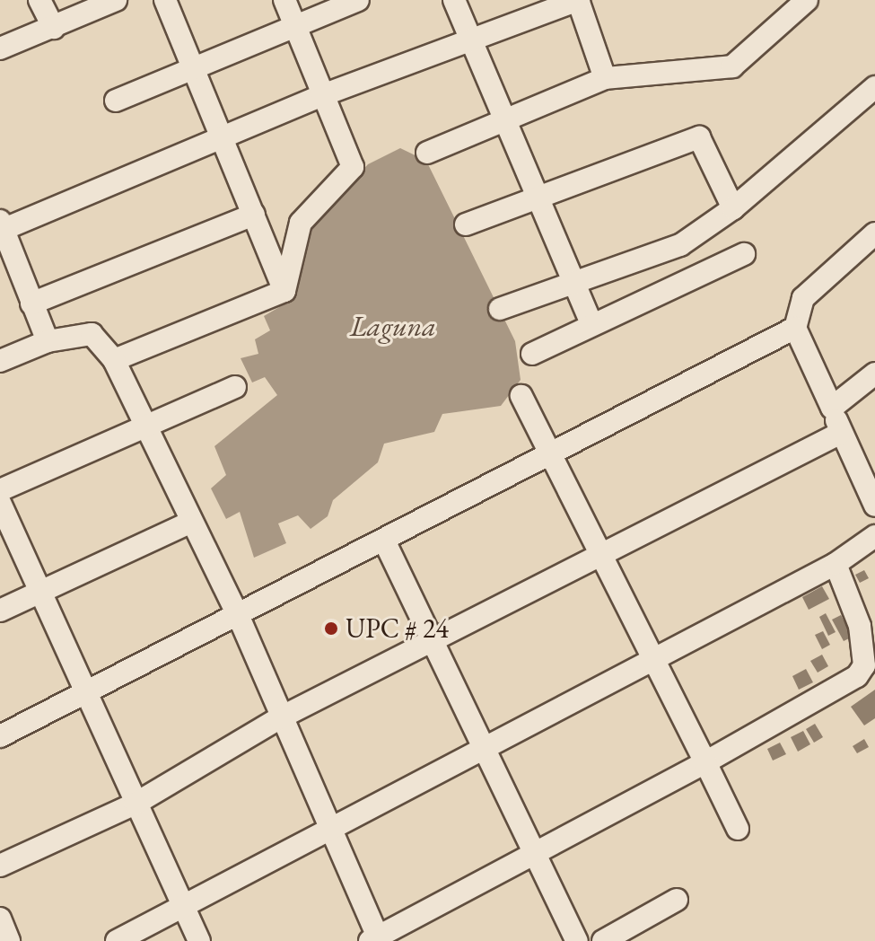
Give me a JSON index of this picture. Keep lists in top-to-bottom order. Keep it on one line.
{"water":["Laguna"],"places":["UPC # 24"]}
